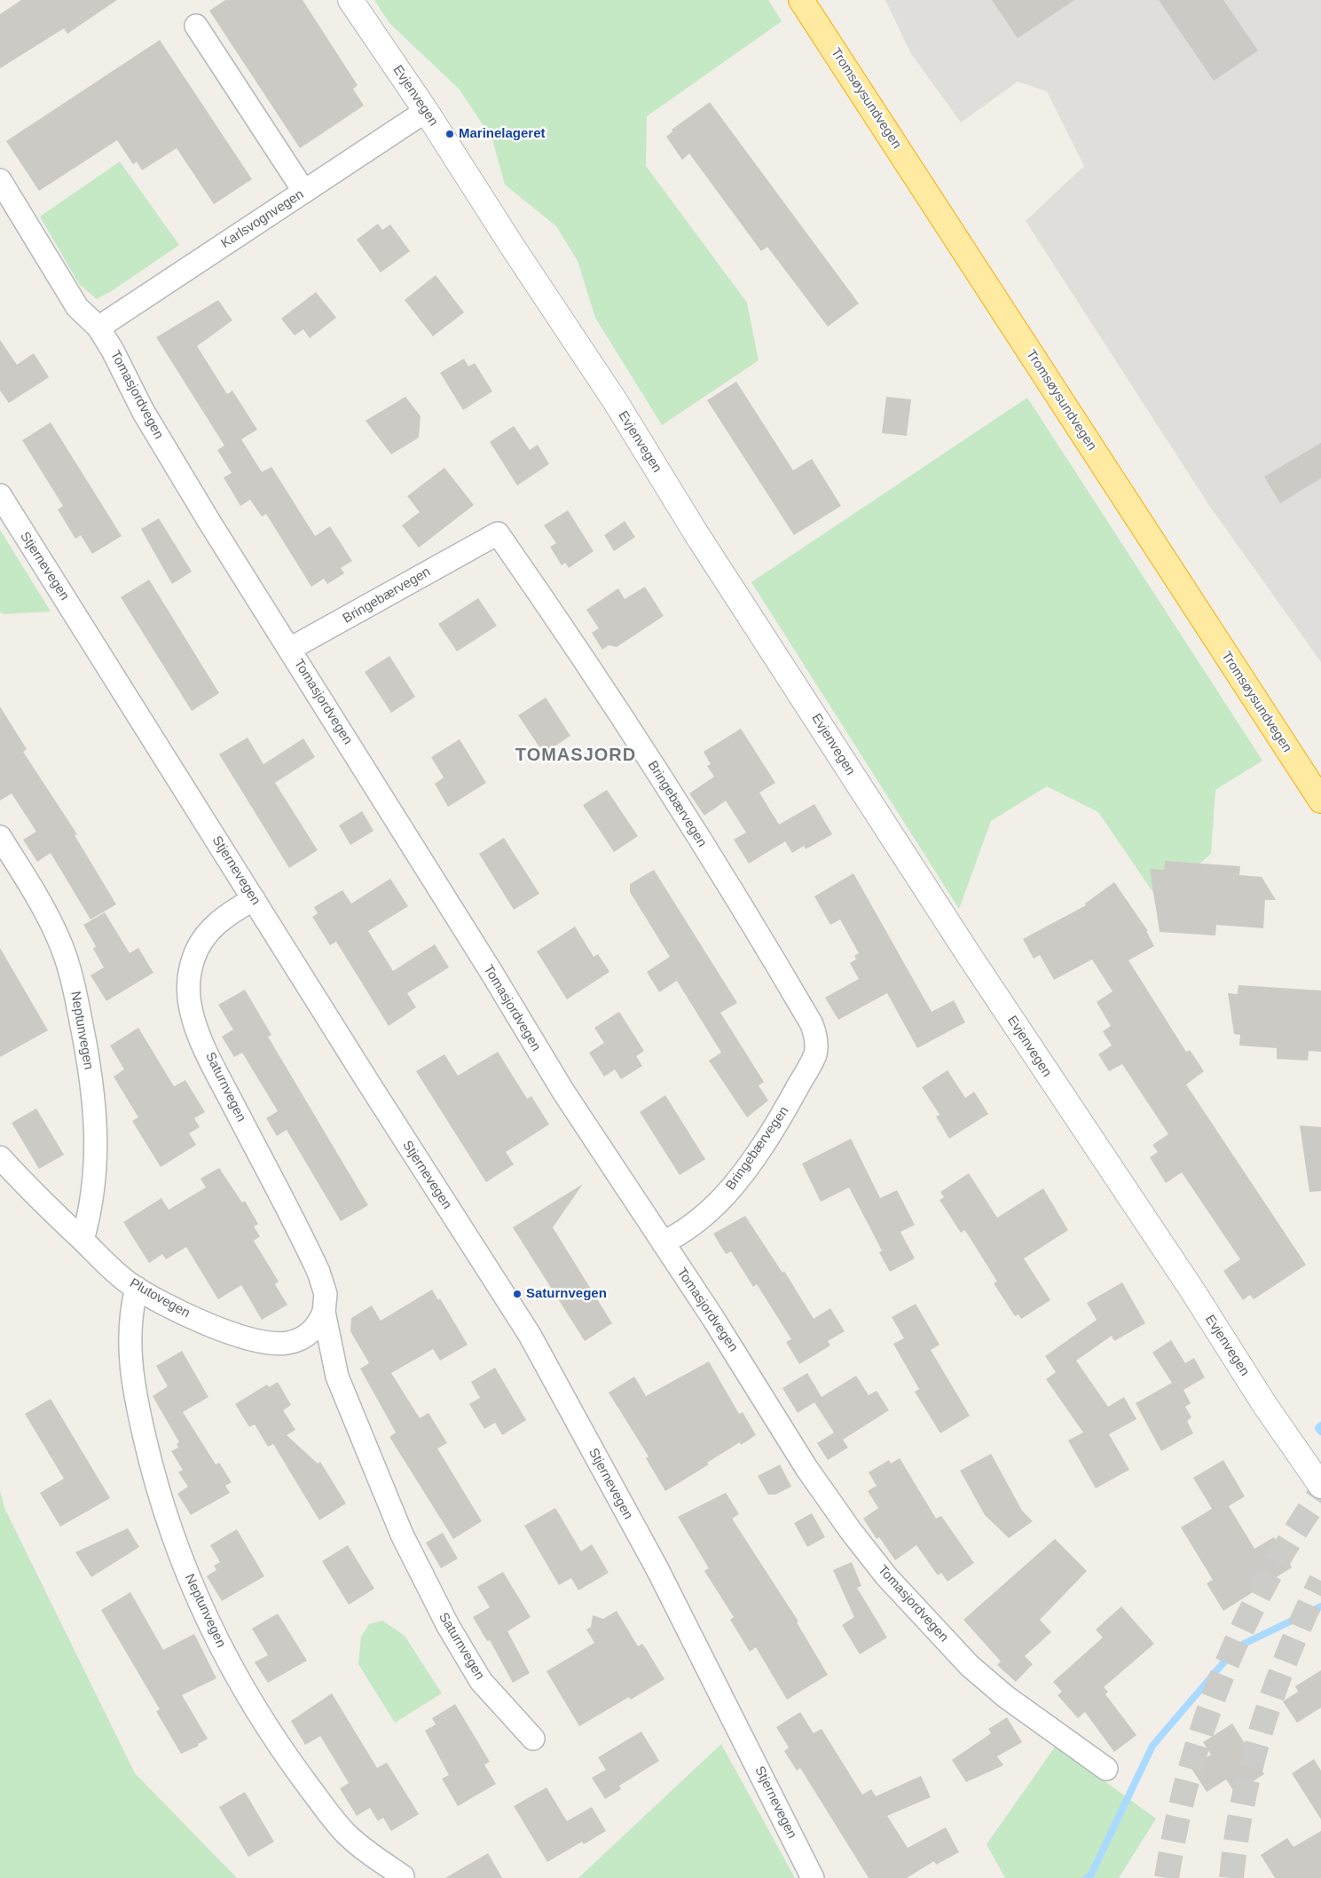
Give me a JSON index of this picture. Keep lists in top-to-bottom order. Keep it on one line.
{"streets":{"highway":["Tromsøysundvegen"],"street":["Evjenvegen","Karlsvognvegen","Tomasjordvegen","Stjernevegen","Bringebærvegen","Neptunvegen","Saturnvegen","Plutovegen"]},"crossings":[["Evjenvegen","Karlsvognvegen"],["Karlsvognvegen","Tomasjordvegen"],["Tomasjordvegen","Bringebærvegen"],["Stjernevegen","Saturnvegen"],["Neptunvegen","Plutovegen"],["Saturnvegen","Plutovegen"]],"districts":["TOMASJORD"],"places":["Marinelageret","Saturnvegen"]}
